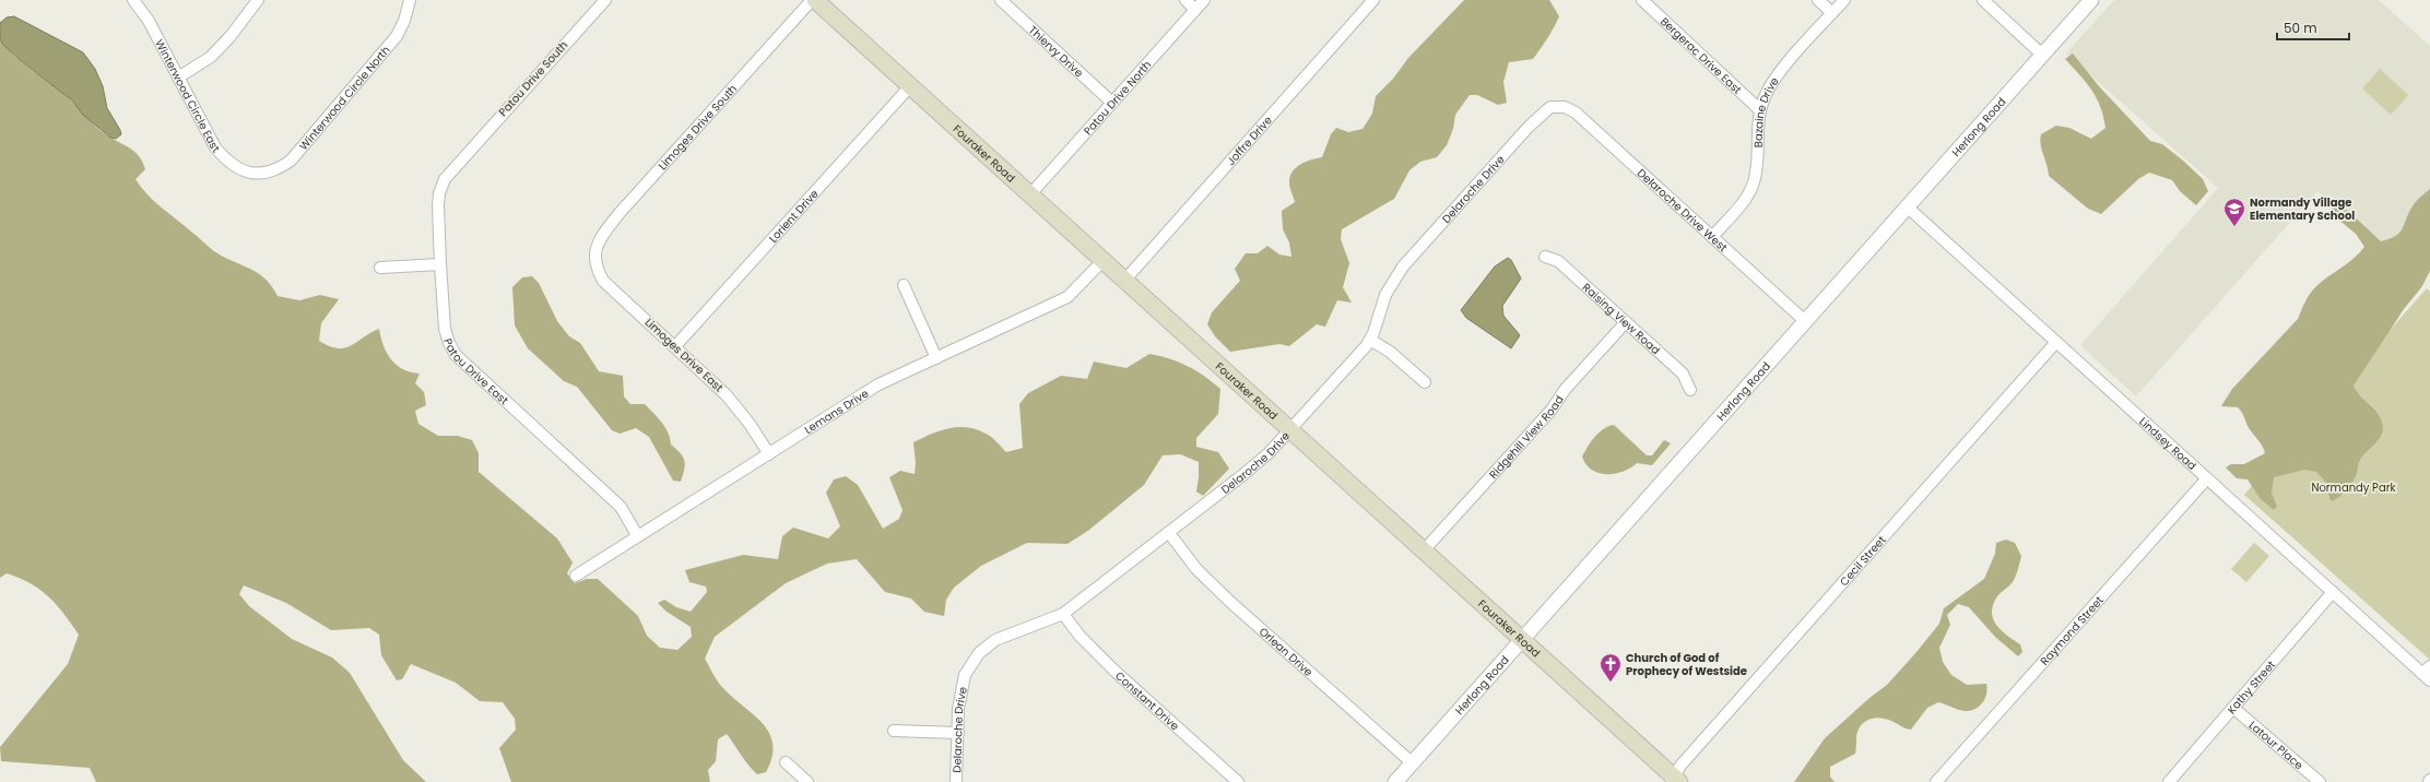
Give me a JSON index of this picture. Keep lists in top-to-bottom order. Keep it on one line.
{"streets":{"main road":["Fouraker Road"],"street":["Thiervy Drive","Bergerac Drive East","Patou Drive South","Winterwood Circle East","Winterwood Circle North","Patou Drive North","Bazaine Drive","Herlong Road","Limoges Drive South","Joffre Drive","Delaroche Drive","Delaroche Drive West","Lorient Drive","Raising View Road","Limoges Drive East","Patou Drive East","Lemans Drive","Ridgehill View Road","Lindsey Road","Cecil Street","Raymond Street","Orlean Drive","Kathy Street","Constant Drive","Latour Place"]},"crossings":[["Thiervy Drive","Patou Drive North"],["Bergerac Drive East","Bazaine Drive"],["Patou Drive South","Patou Drive East"],["Winterwood Circle East","Winterwood Circle North"],["Patou Drive North","Fouraker Road"],["Bazaine Drive","Delaroche Drive West"],["Herlong Road","Fouraker Road"],["Herlong Road","Delaroche Drive West"],["Herlong Road","Lindsey Road"],["Herlong Road","Orlean Drive"],["Limoges Drive South","Limoges Drive East"],["Joffre Drive","Fouraker Road"],["Fouraker Road","Delaroche Drive"],["Fouraker Road","Lorient Drive"],["Fouraker Road","Lemans Drive"],["Fouraker Road","Ridgehill View Road"],["Fouraker Road","Cecil Street"],["Delaroche Drive","Delaroche Drive West"],["Delaroche Drive","Orlean Drive"],["Delaroche Drive","Constant Drive"],["Lorient Drive","Limoges Drive East"],["Raising View Road","Ridgehill View Road"],["Limoges Drive East","Lemans Drive"],["Patou Drive East","Lemans Drive"],["Lindsey Road","Cecil Street"],["Lindsey Road","Raymond Street"],["Lindsey Road","Kathy Street"],["Kathy Street","Latour Place"]],"parks":["Normandy Park"],"places":{"school or university":["Normandy Village Elementary School"],"church":["Church of God of Prophecy of Westside"]},"scale_bar":"50 m"}
